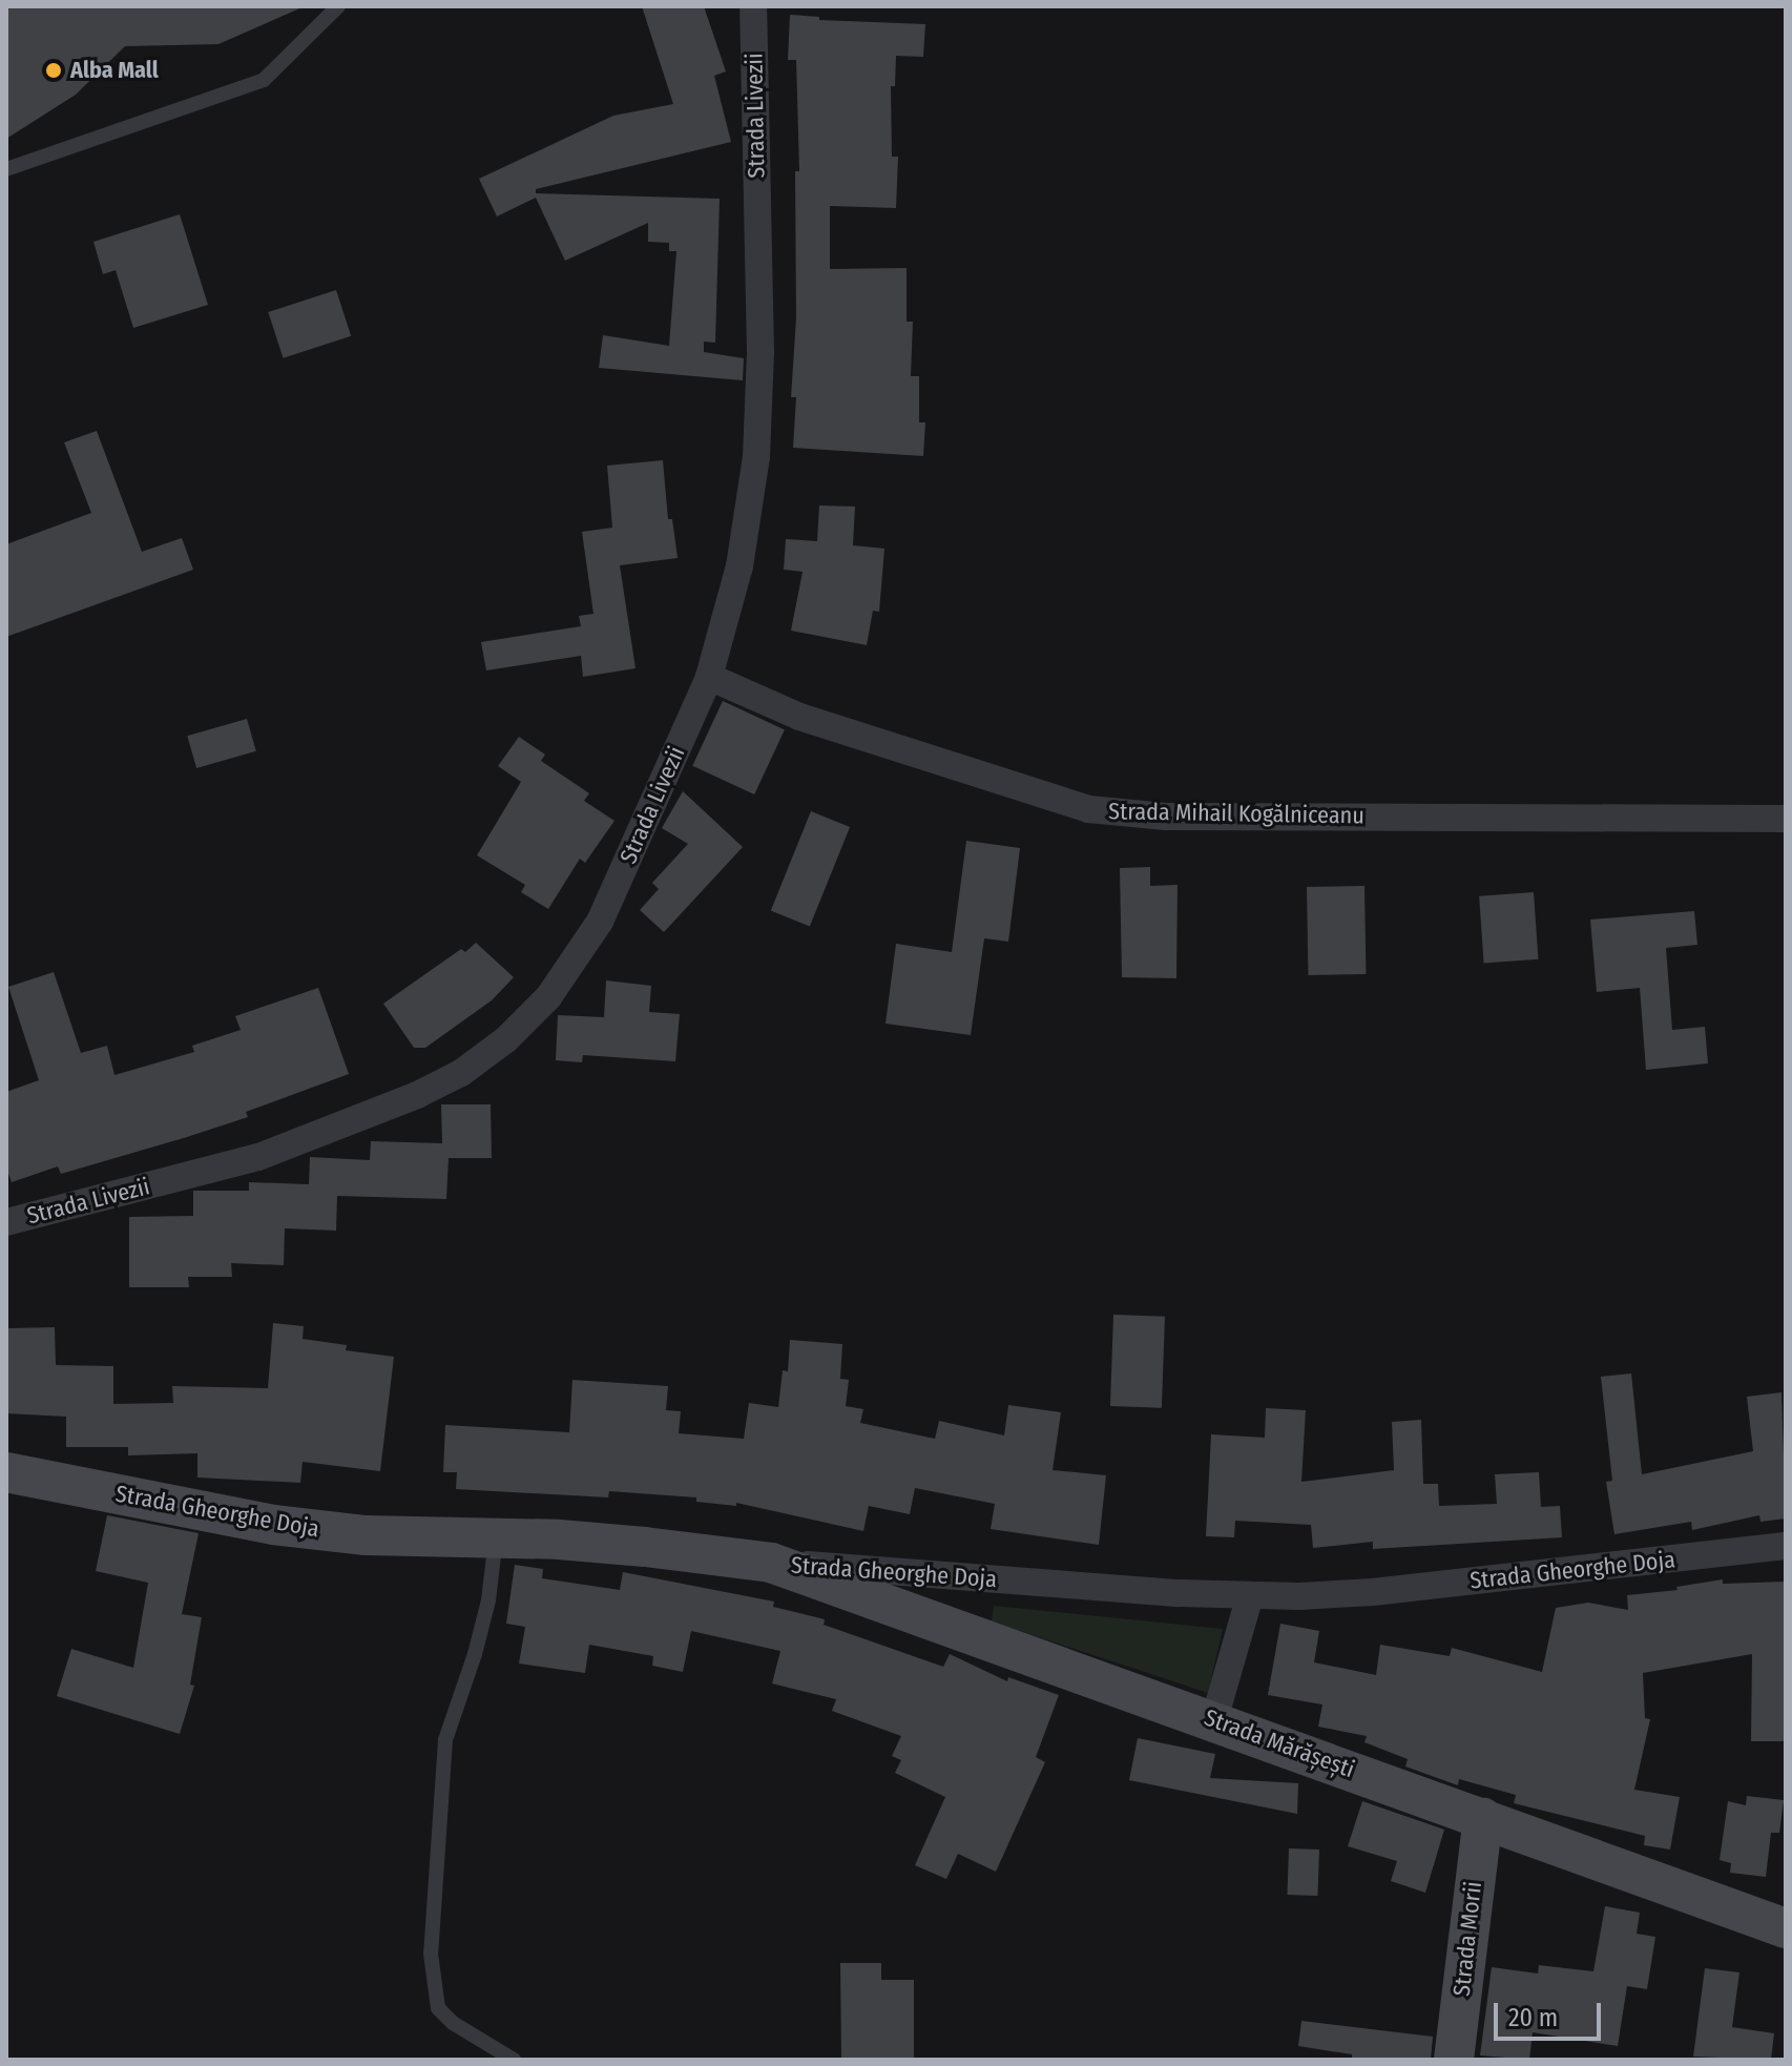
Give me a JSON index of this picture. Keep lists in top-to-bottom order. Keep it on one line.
{"streets":{"street":["Strada Livezii","Strada Mihail Kogălniceanu","Strada Gheorghe Doja","Strada Mărășești","Strada Morii"]},"crossings":[["Strada Livezii","Strada Mihail Kogălniceanu"],["Strada Gheorghe Doja","Strada Mărășești"],["Strada Mărășești","Strada Morii"]],"places":["Alba Mall"],"scale_bar":"20 m"}
